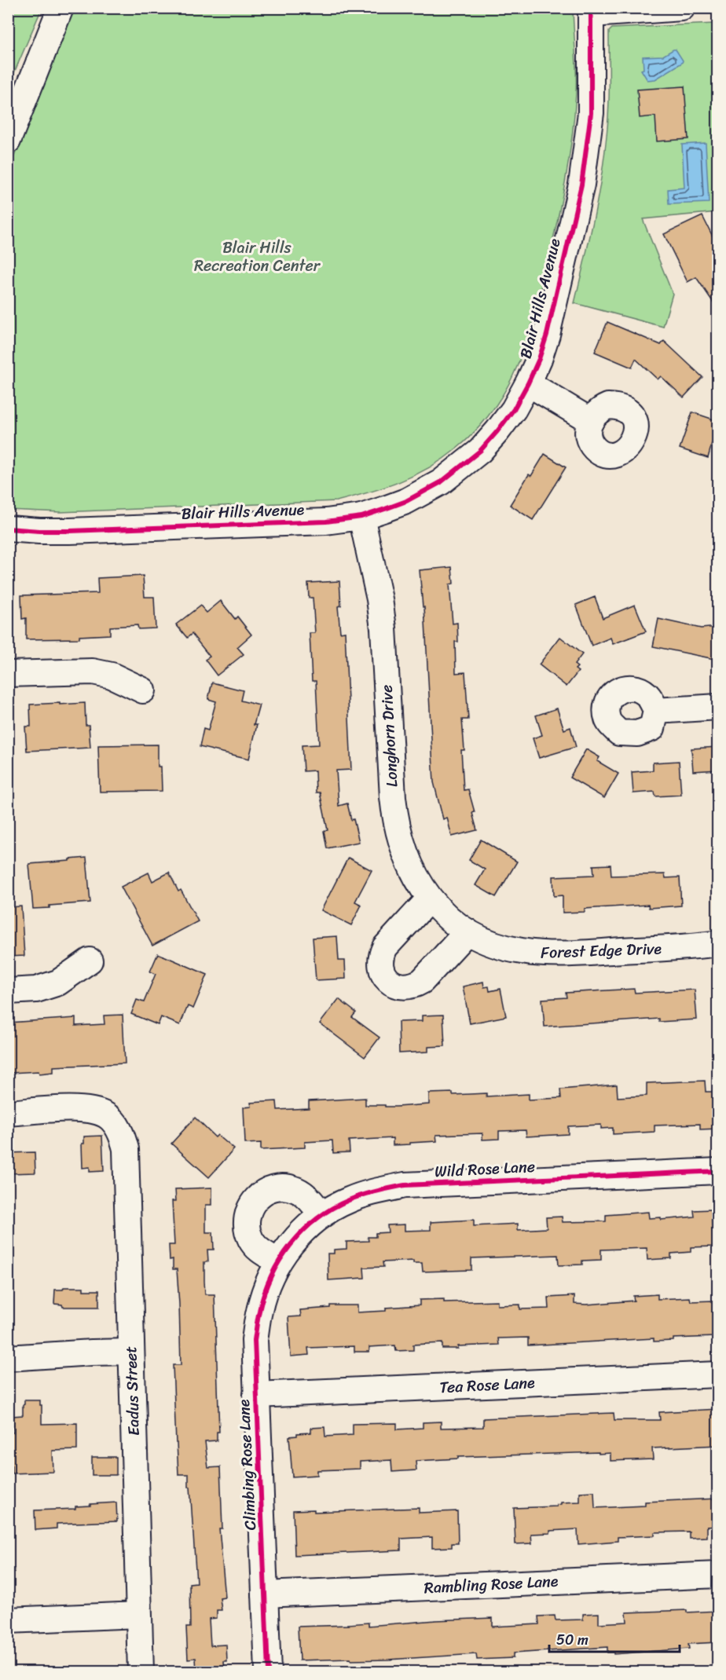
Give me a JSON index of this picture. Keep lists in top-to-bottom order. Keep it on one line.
{"streets":{"street":["Blair Hills Avenue","Longhorn Drive","Forest Edge Drive","Wild Rose Lane","Tea Rose Lane","Eadus Street","Climbing Rose Lane","Rambling Rose Lane"]},"crossings":[["Blair Hills Avenue","Longhorn Drive"],["Longhorn Drive","Forest Edge Drive"],["Wild Rose Lane","Climbing Rose Lane"],["Tea Rose Lane","Climbing Rose Lane"],["Climbing Rose Lane","Rambling Rose Lane"]],"parks":["Blair Hills Recreation Center"],"scale_bar":"50 m"}
